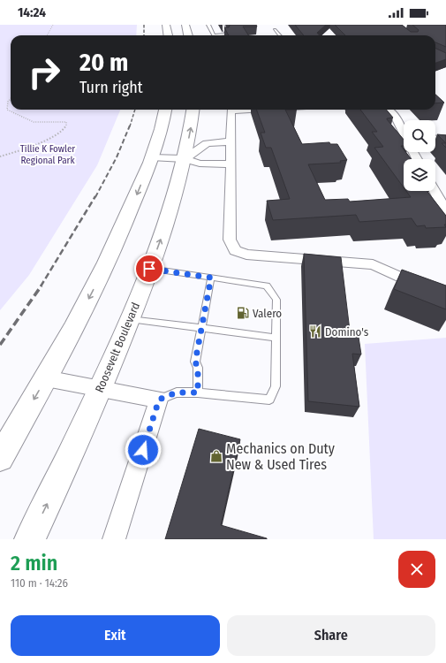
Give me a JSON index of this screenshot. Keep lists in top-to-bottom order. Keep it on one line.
{"streets":{"highway":["Roosevelt Boulevard"]},"parks":["Tillie K Fowler Regional Park"],"places":{"fuel station":["Valero"],"restaurant":["Domino's"],"shop":["Mechanics on Duty New & Used Tires"]},"page":{"status":"14:24","turn":["20 m","Turn right"],"heading":["2 min","110 m · 14:26"],"buttons":["Exit","Share"]}}
